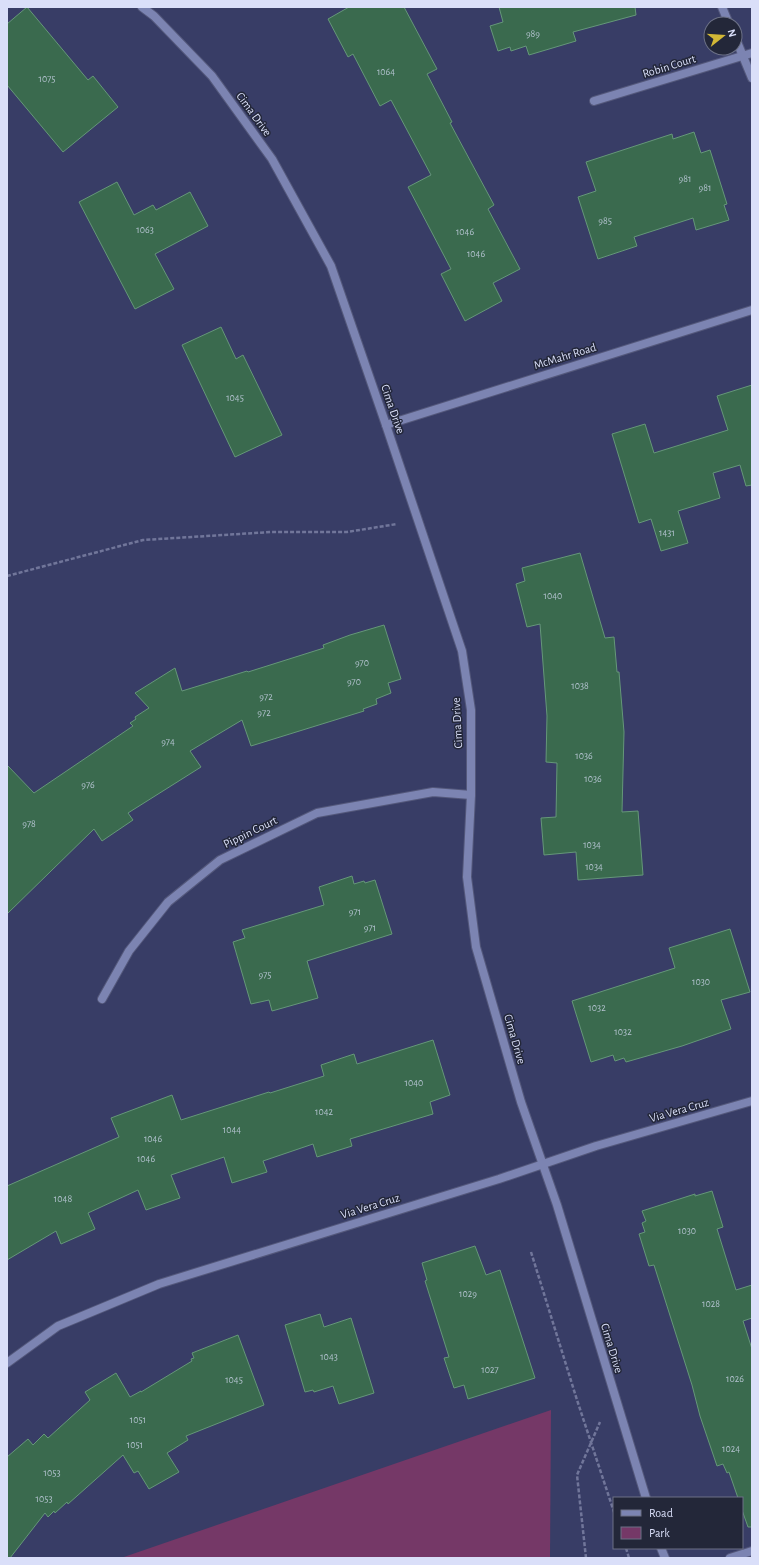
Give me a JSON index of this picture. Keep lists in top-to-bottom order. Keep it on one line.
{"streets":{"street":["Robin Court","Cima Drive","McMahr Road","Pippin Court","Via Vera Cruz"]},"crossings":[["Cima Drive","McMahr Road"],["Cima Drive","Pippin Court"],["Cima Drive","Via Vera Cruz"]],"house_numbers":["989","1064","1075","981","981","985","1063","1046","1046","1045","1431","1040","970","970","1038","972","972","974","1036","1036","976","978","1034","1034","971","971","975","1030","1032","1032","1040","1042","1044","1046","1046","1048","1030","1029","1028","1043","1027","1026","1045","1051","1051","1024","1053","1053"],"legend":["Road","Park"],"north":"right"}
